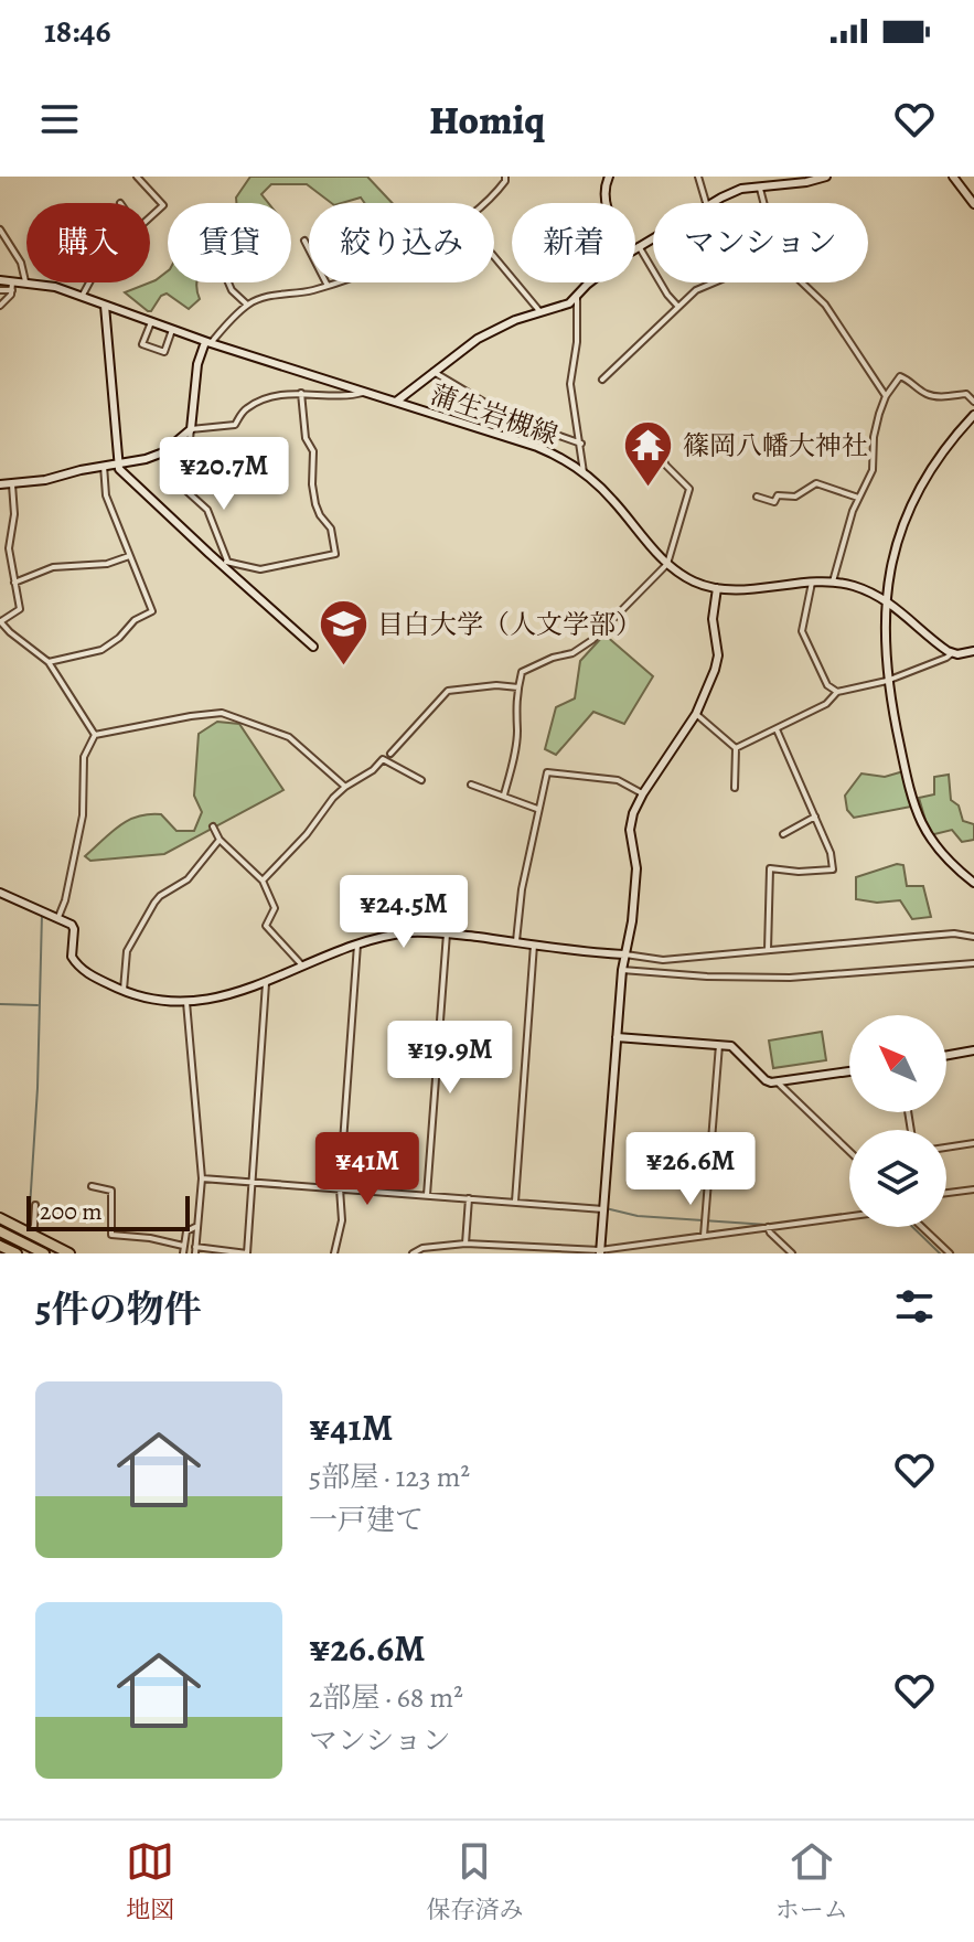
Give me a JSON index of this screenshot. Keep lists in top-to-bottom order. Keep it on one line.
{"streets":{"street":["蒲生岩槻線"]},"places":{"temple":["篠岡八幡大神社"],"school or university":["目白大学（人文学部）"]},"scale_bar":"200 m","north":"top left","page":{"status":"18:46","header":"Homiq","chip":["購入","賃貸","絞り込み","新着","マンション"],"price":["¥20.7M","¥24.5M","¥19.9M","¥41M","¥26.6M"],"scale":"200 m","heading":"5件の物件","list":[{"name":"¥41M","note":"5部屋 · 123 m² · 一戸建て"},{"name":"¥26.6M","note":"2部屋 · 68 m² · マンション"}],"tabs":["地図","保存済み","ホーム"]}}
